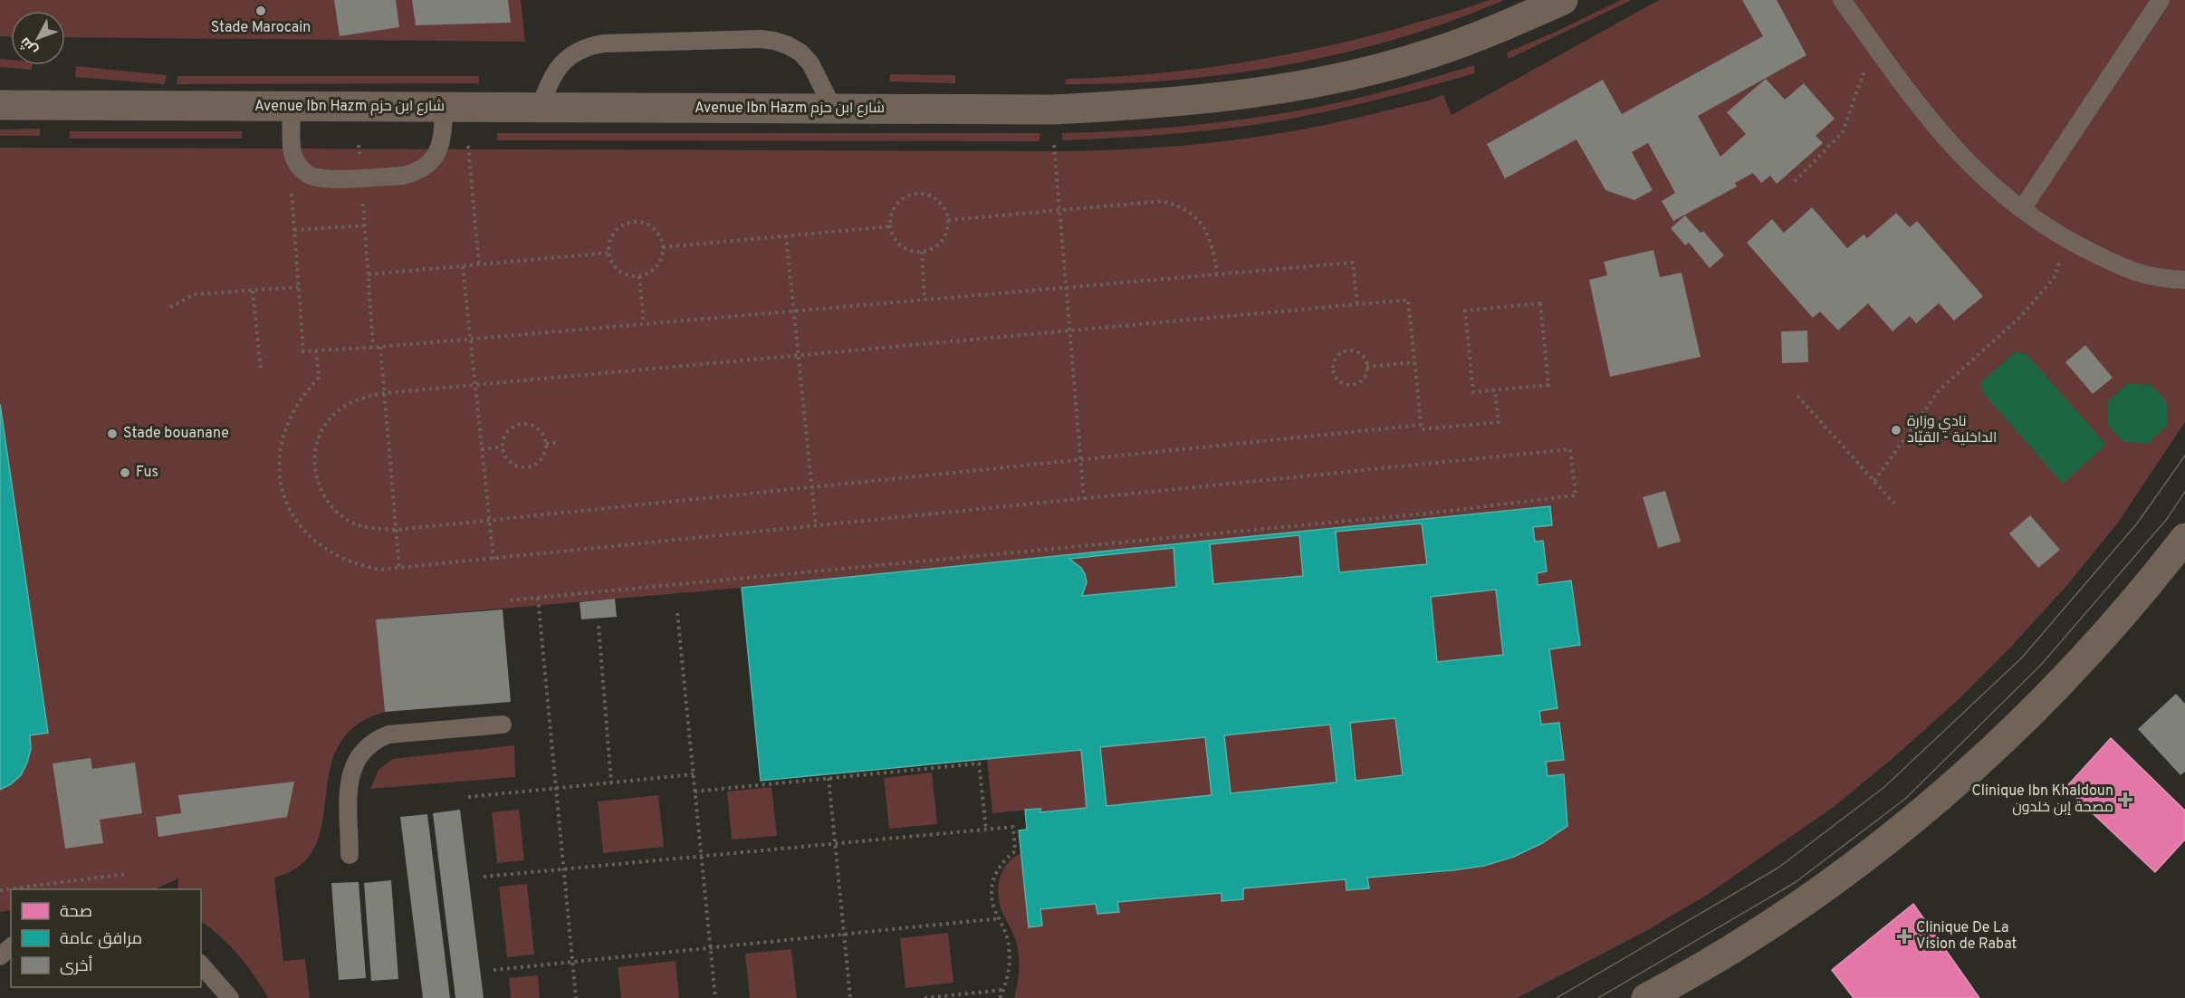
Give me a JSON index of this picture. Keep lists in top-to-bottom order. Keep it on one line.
{"streets":{"main road":["Avenue Ibn Hazm شارع ابن حزم"]},"places":{"other":["Stade Marocain","نادي وزارة الداخلية - القيّاد","Stade bouanane","Fus"],"health":["Clinique Ibn Khaldoun مصحة إبن خلدون","Clinique De La Vision de Rabat"]},"legend":["صحة","مرافق عامة","أخرى"],"north":"bottom left"}
